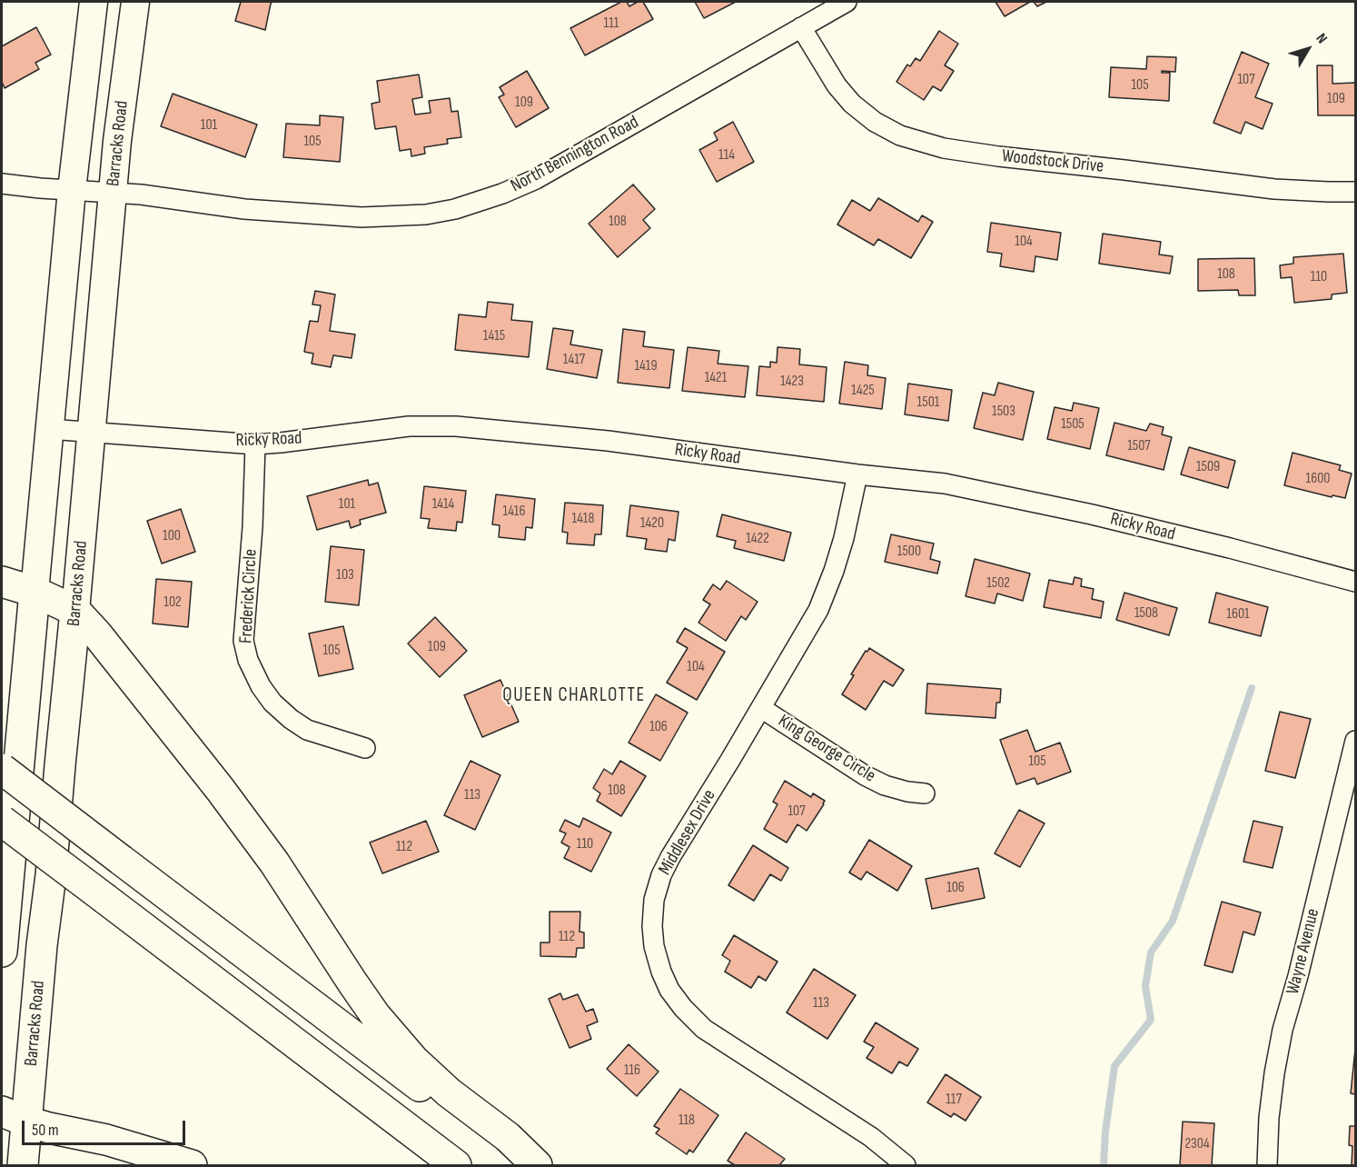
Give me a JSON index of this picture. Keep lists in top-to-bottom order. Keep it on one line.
{"streets":{"main road":["Barracks Road"],"street":["North Bennington Road","Woodstock Drive","Ricky Road","Frederick Circle","King George Circle","Middlesex Drive","Wayne Avenue"]},"crossings":[["Barracks Road","North Bennington Road"],["Barracks Road","Ricky Road"],["North Bennington Road","Woodstock Drive"],["Ricky Road","Frederick Circle"],["Ricky Road","Middlesex Drive"],["King George Circle","Middlesex Drive"]],"districts":["QUEEN CHARLOTTE"],"house_numbers":["111","107","105","109","109","101","105","114","108","104","108","110","1415","1417","1419","1421","1423","1425","1501","1503","1505","1507","1509","1600","101","1414","1416","1418","1420","100","1422","1500","103","1502","102","1508","1601","109","105","104","106","105","108","113","107","110","112","106","112","113","116","117","118","2304"],"scale_bar":"50 m","north":"top right"}
